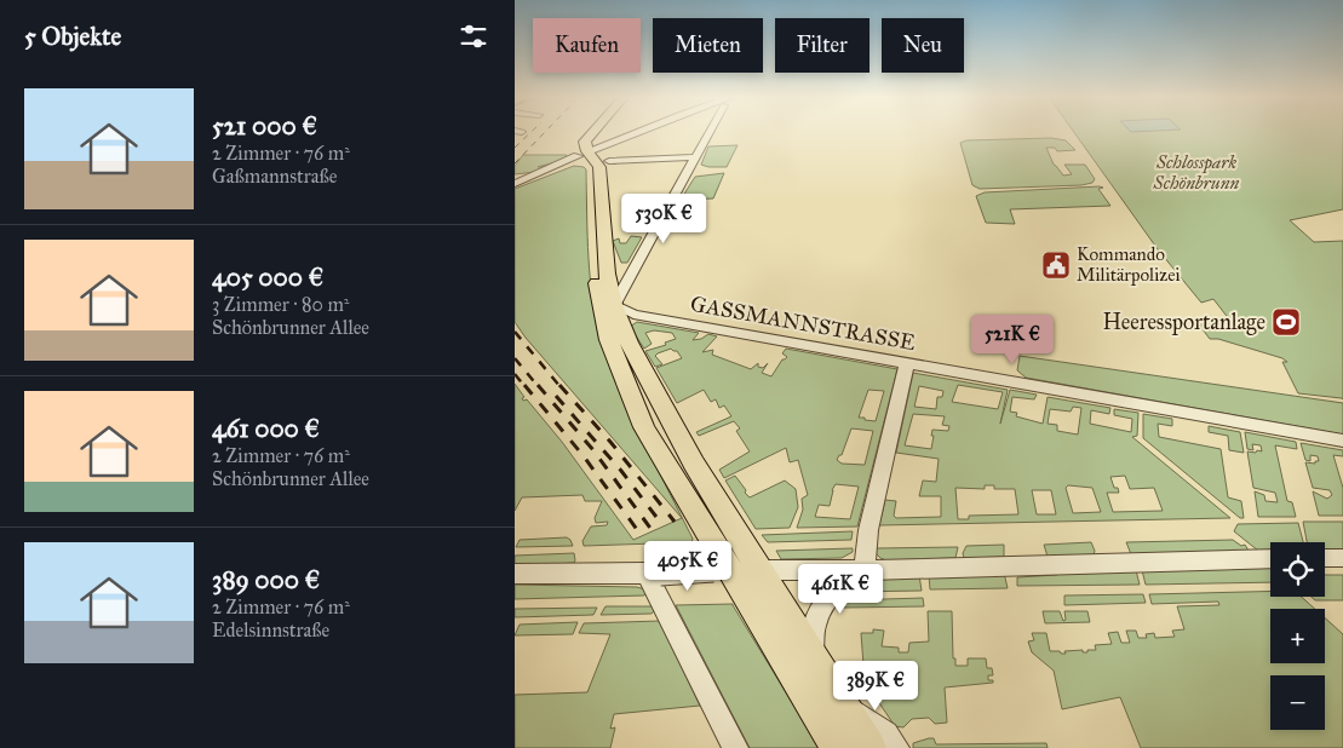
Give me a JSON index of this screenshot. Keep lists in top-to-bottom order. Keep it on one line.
{"streets":{"street":["GASSMANNSTRASSE"]},"parks":["Schlosspark Schönbrunn"],"places":{"public building":["Kommando Militärpolizei"],"sports":["Heeressportanlage"]},"page":{"heading":"5 Objekte","chip":["Kaufen","Mieten","Filter","Neu"],"list":[{"name":"521 000 €","note":"2 Zimmer · 76 m² · Gaßmannstraße"},{"name":"405 000 €","note":"3 Zimmer · 80 m² · Schönbrunner Allee"},{"name":"461 000 €","note":"2 Zimmer · 76 m² · Schönbrunner Allee"},{"name":"389 000 €","note":"2 Zimmer · 76 m² · Edelsinnstraße"}],"price":["530K €","521K €","405K €","461K €","389K €"],"map_buttons":["+","−"]}}
